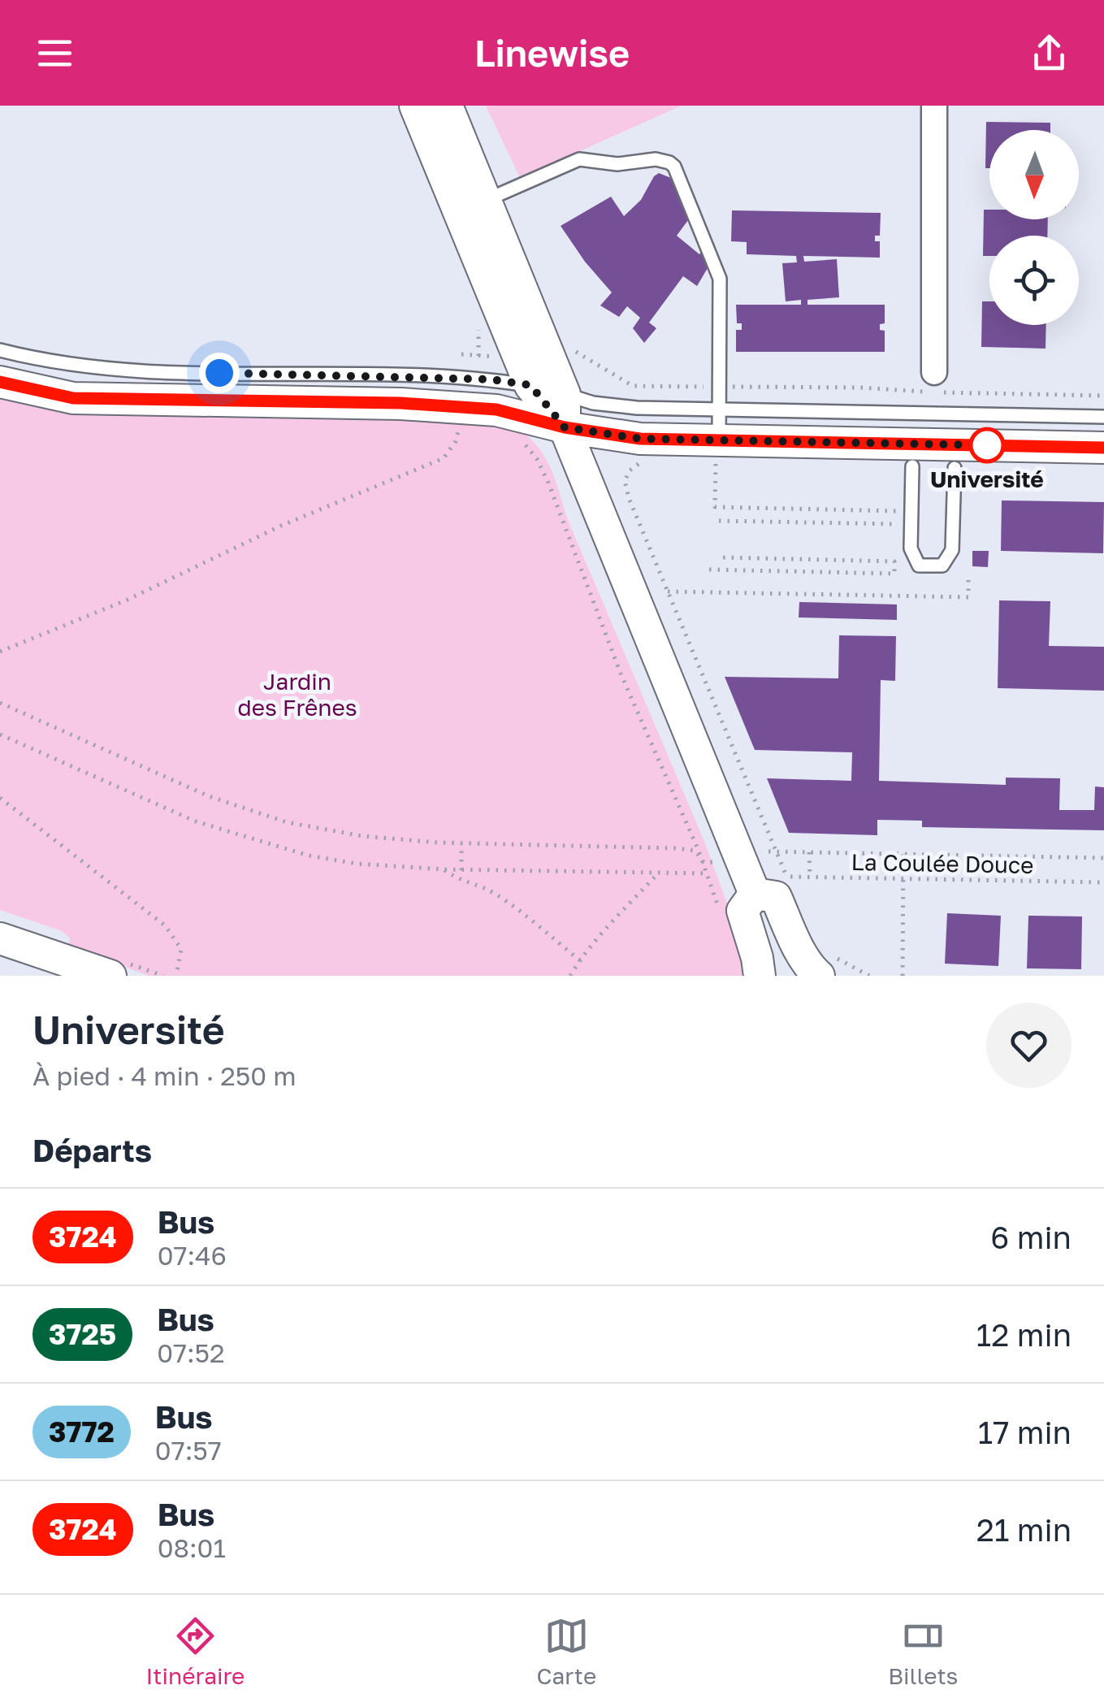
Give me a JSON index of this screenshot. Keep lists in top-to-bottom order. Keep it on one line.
{"streets":{"path":["La Coulée Douce"]},"parks":["Jardin des Frênes"],"places":["Université"],"lines":["bus line 3724"],"north":"bottom","page":{"header":"Linewise","heading":[["Université","À pied · 4 min · 250 m"],"Départs"],"list":[{"mark":"3724","name":"Bus","note":"07:46","value":"6 min"},{"mark":"3725","name":"Bus","note":"07:52","value":"12 min"},{"mark":"3772","name":"Bus","note":"07:57","value":"17 min"},{"mark":"3724","name":"Bus","note":"08:01","value":"21 min"}],"tabs":["Itinéraire","Carte","Billets"]}}
